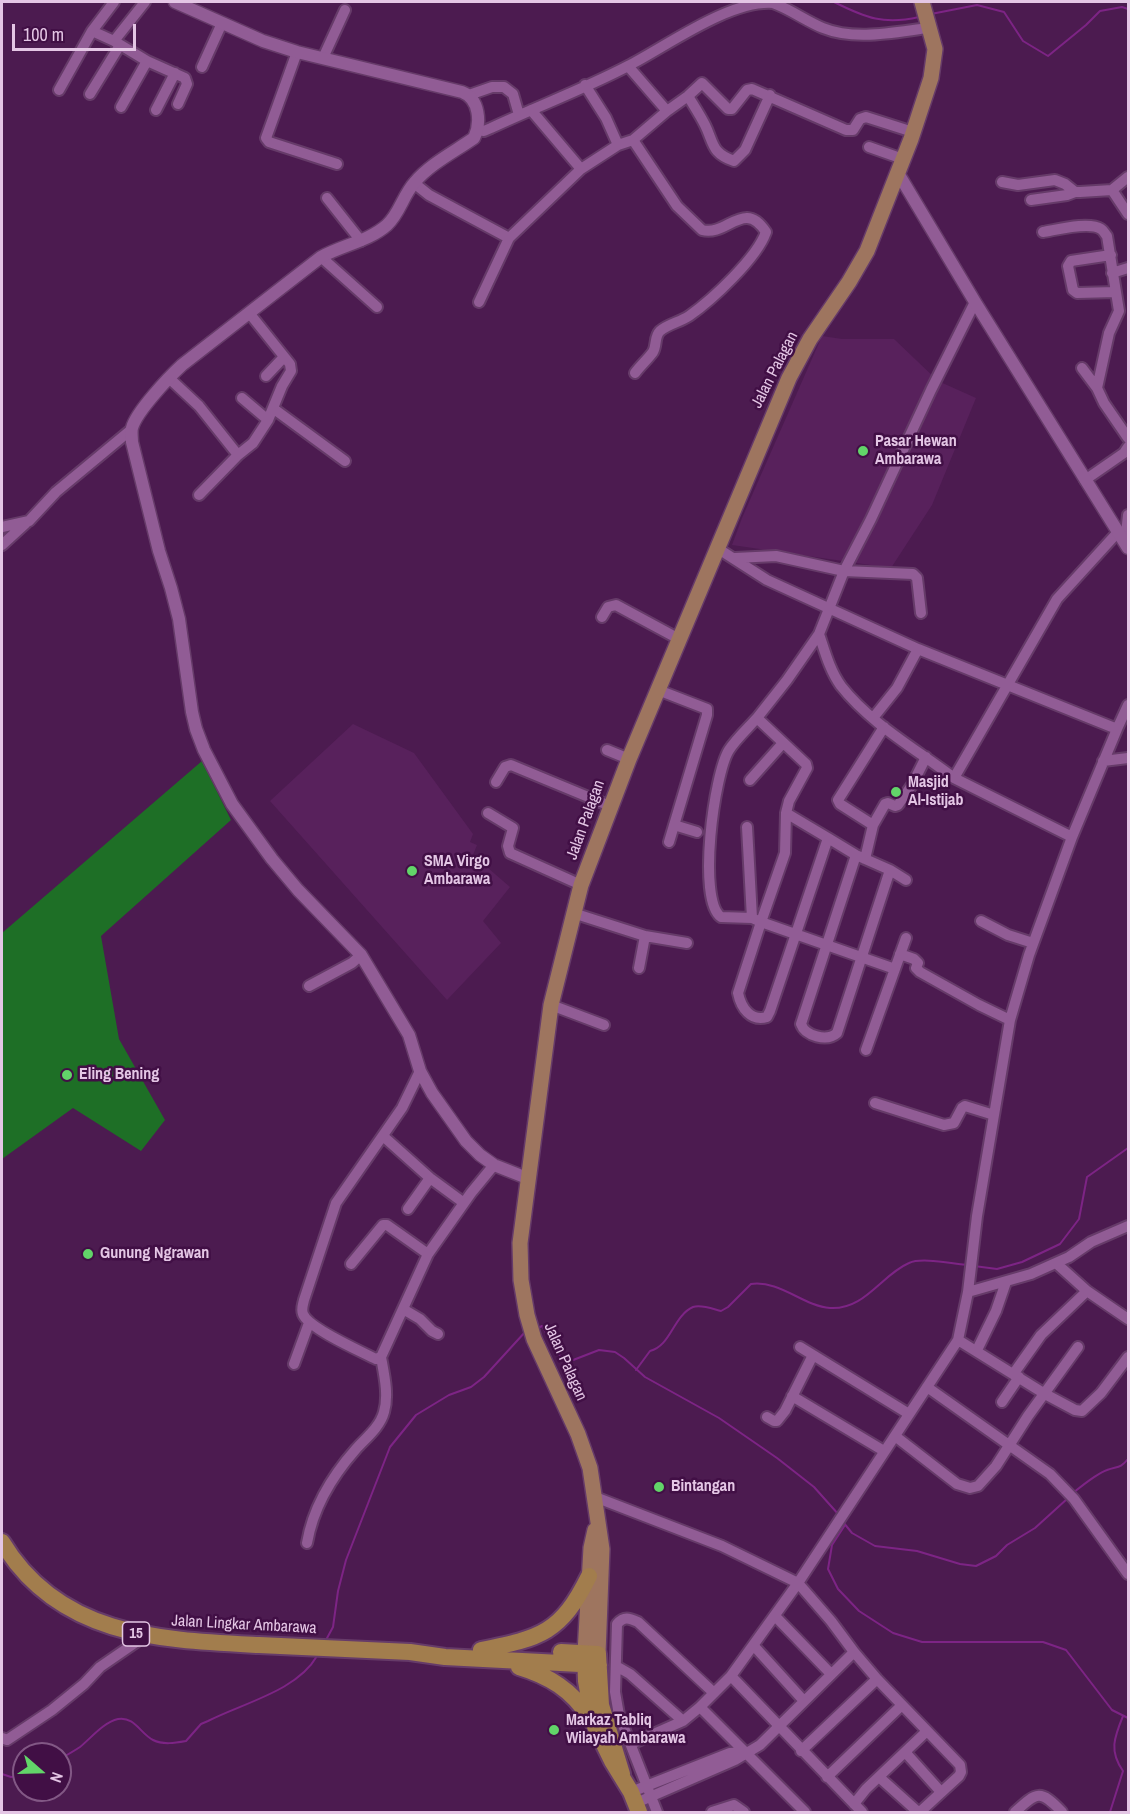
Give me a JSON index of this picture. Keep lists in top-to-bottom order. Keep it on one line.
{"streets":{"highway":["Jalan Palagan","Jalan Lingkar Ambarawa","15"]},"crossings":[["Jalan Palagan","Jalan Lingkar Ambarawa"],["Jalan Palagan","15"],["Jalan Lingkar Ambarawa","15"]],"places":["Pasar Hewan Ambarawa","Masjid Al-Istijab","SMA Virgo Ambarawa","Eling Bening","Gunung Ngrawan","Bintangan","Markaz Tabliq Wilayah Ambarawa"],"scale_bar":"100 m","north":"right"}
